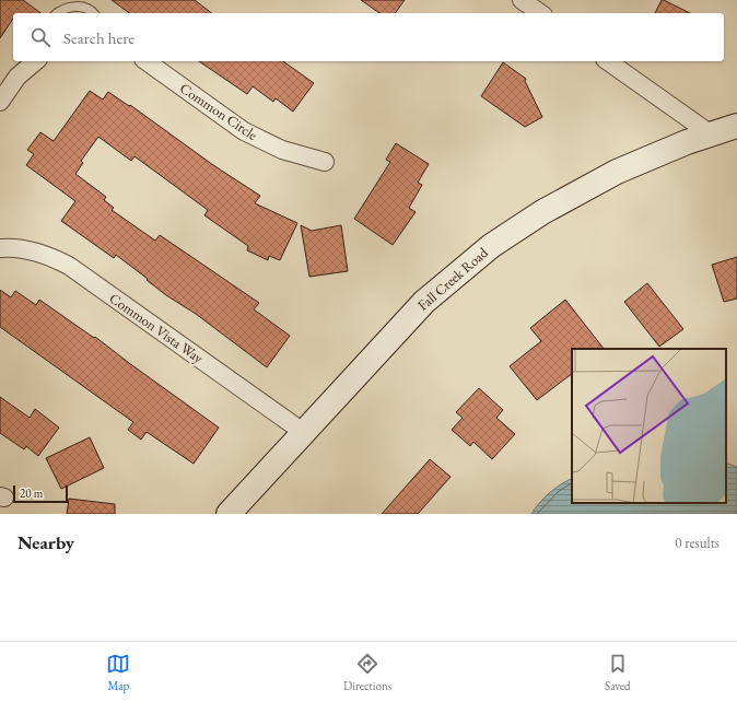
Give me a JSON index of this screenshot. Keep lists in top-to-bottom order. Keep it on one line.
{"streets":{"main road":["Fall Creek Road"],"street":["Common Circle","Common Vista Way"]},"crossings":[["Fall Creek Road","Common Vista Way"]],"scale_bar":"20 m","page":{"search":"Search here","scale":"20 m","heading":["Nearby","0 results"],"nav":["Map","Directions","Saved"]}}
